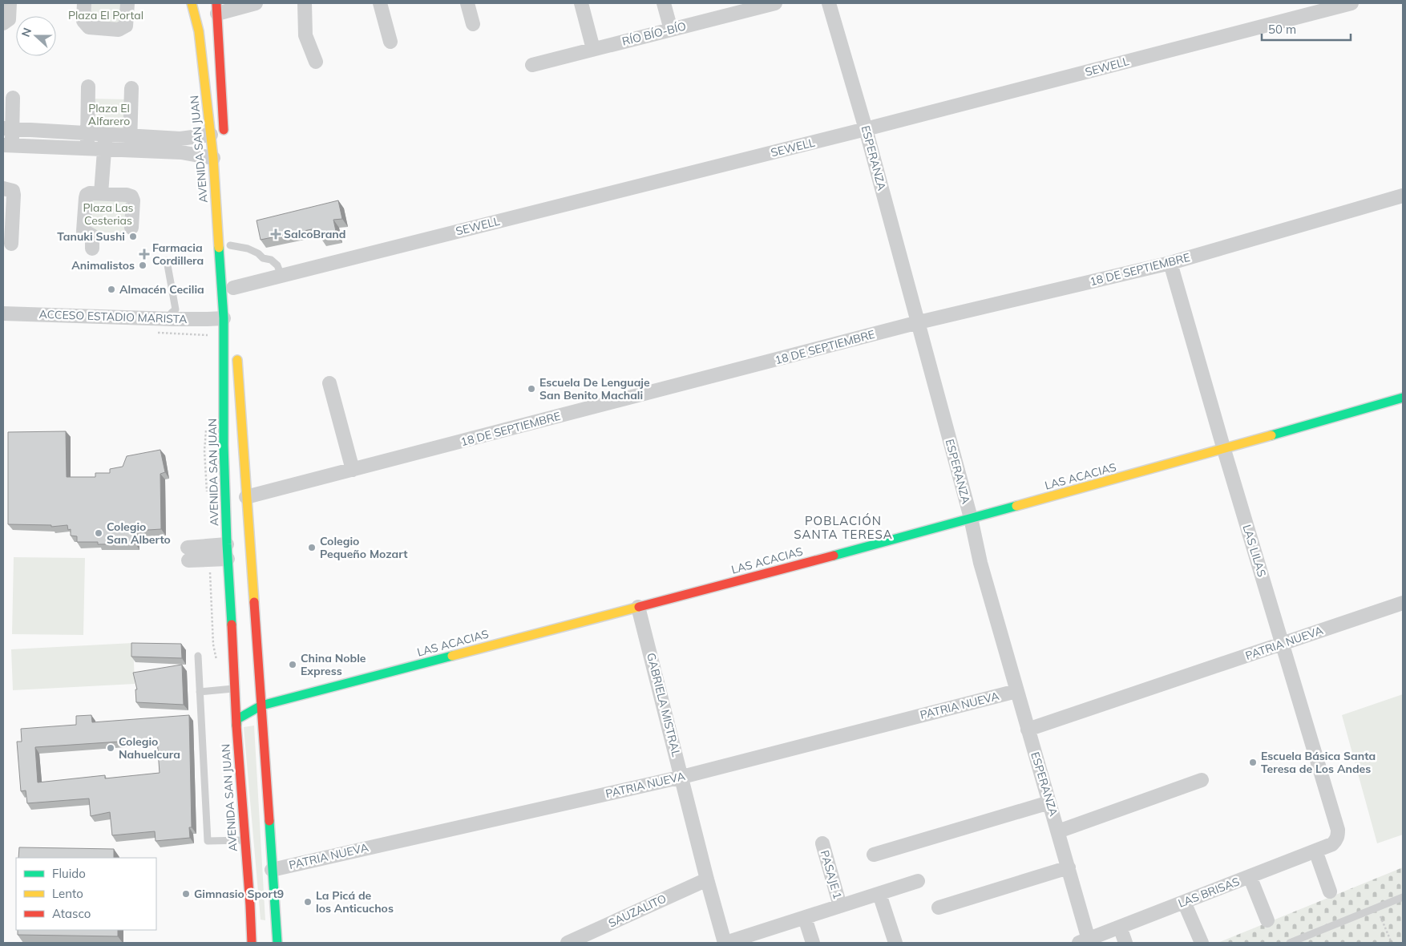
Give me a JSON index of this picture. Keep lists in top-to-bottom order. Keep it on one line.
{"streets":{"main road":["AVENIDA SAN JUAN","LAS ACACIAS"],"street":["RÍO BÍO-BÍO","SEWELL","ESPERANZA","18 DE SEPTIEMBRE","ACCESO ESTADIO MARISTA","LAS LILAS","PATRIA NUEVA","GABRIELA MISTRAL","PASAJE 1","LAS BRISAS","SAUZALITO"]},"crossings":[["SEWELL","ESPERANZA"],["AVENIDA SAN JUAN","ACCESO ESTADIO MARISTA"],["AVENIDA SAN JUAN","LAS ACACIAS"],["ESPERANZA","18 DE SEPTIEMBRE"],["ESPERANZA","LAS ACACIAS"],["ESPERANZA","PATRIA NUEVA"],["ESPERANZA","LAS BRISAS"],["18 DE SEPTIEMBRE","LAS LILAS"],["LAS ACACIAS","LAS LILAS"],["LAS ACACIAS","GABRIELA MISTRAL"],["LAS LILAS","PATRIA NUEVA"],["LAS LILAS","LAS BRISAS"],["PATRIA NUEVA","GABRIELA MISTRAL"],["GABRIELA MISTRAL","SAUZALITO"]],"districts":["POBLACIÓN SANTA TERESA"],"parks":["Plaza El Portal","Plaza El Alfarero","Plaza Las Cesterias"],"places":{"health":["SalcoBrand","Farmacia Cordillera"],"other":["Tanuki Sushi","Animalistos","Almacén Cecilia","Escuela De Lenguaje San Benito Machali","Colegio San Alberto","Colegio Pequeño Mozart","China Noble Express","Colegio Nahuelcura","Escuela Básica Santa Teresa de Los Andes","Gimnasio Sport9","La Picá de los Anticuchos"]},"legend":["Fluido","Lento","Atasco"],"scale_bar":"50 m","north":"left"}
